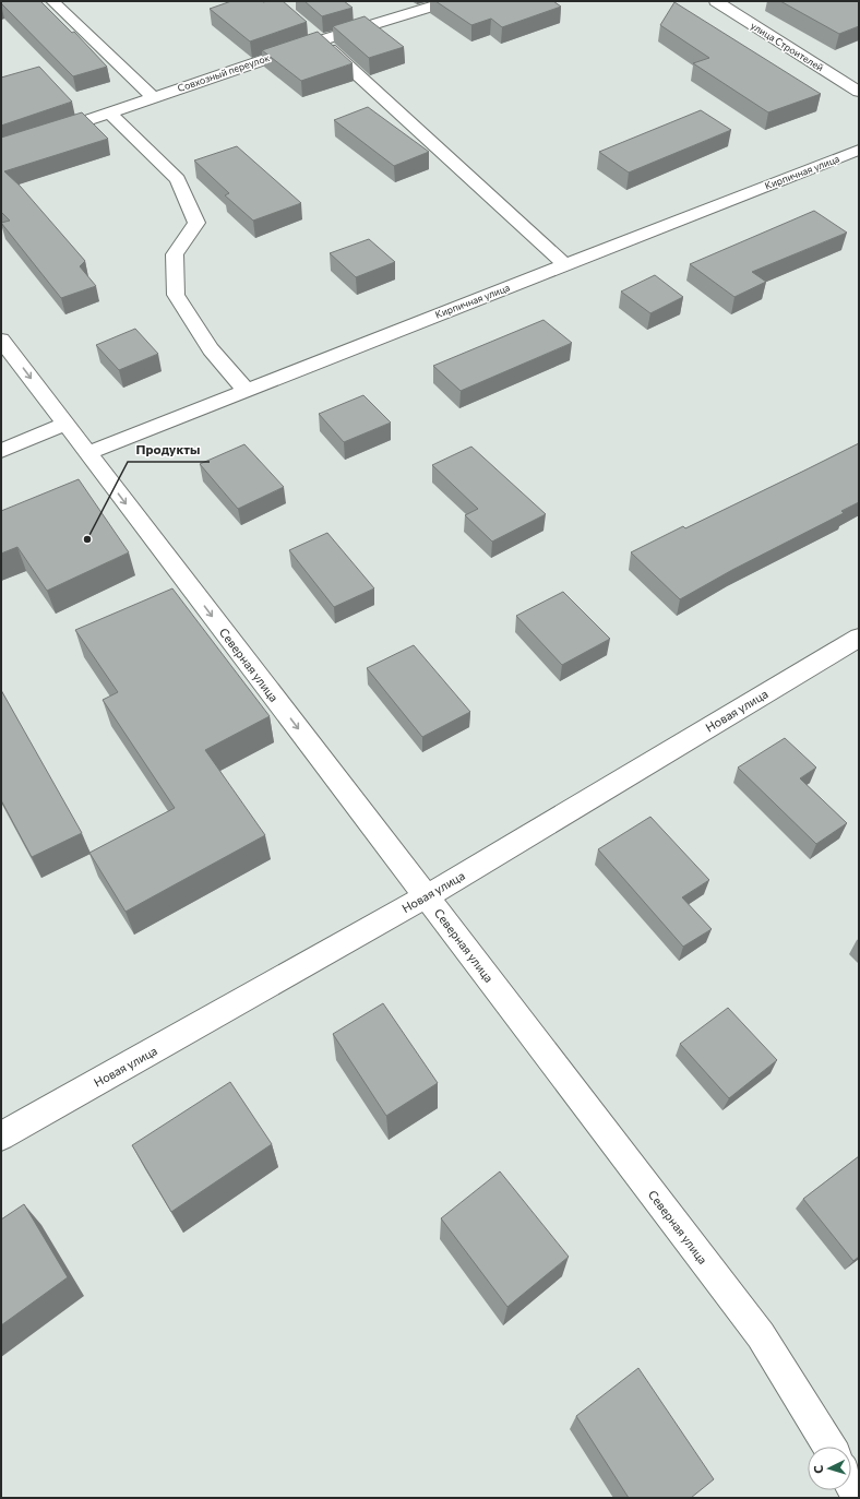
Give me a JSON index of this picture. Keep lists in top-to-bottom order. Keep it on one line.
{"streets":{"street":["улица Строителей","Совхозный переулок","Кирпичная улица","Северная улица","Новая улица"]},"crossings":[["Кирпичная улица","Северная улица"],["Северная улица","Новая улица"]],"one_way":["Северная улица"],"places":["Продукты"],"north":"left"}
